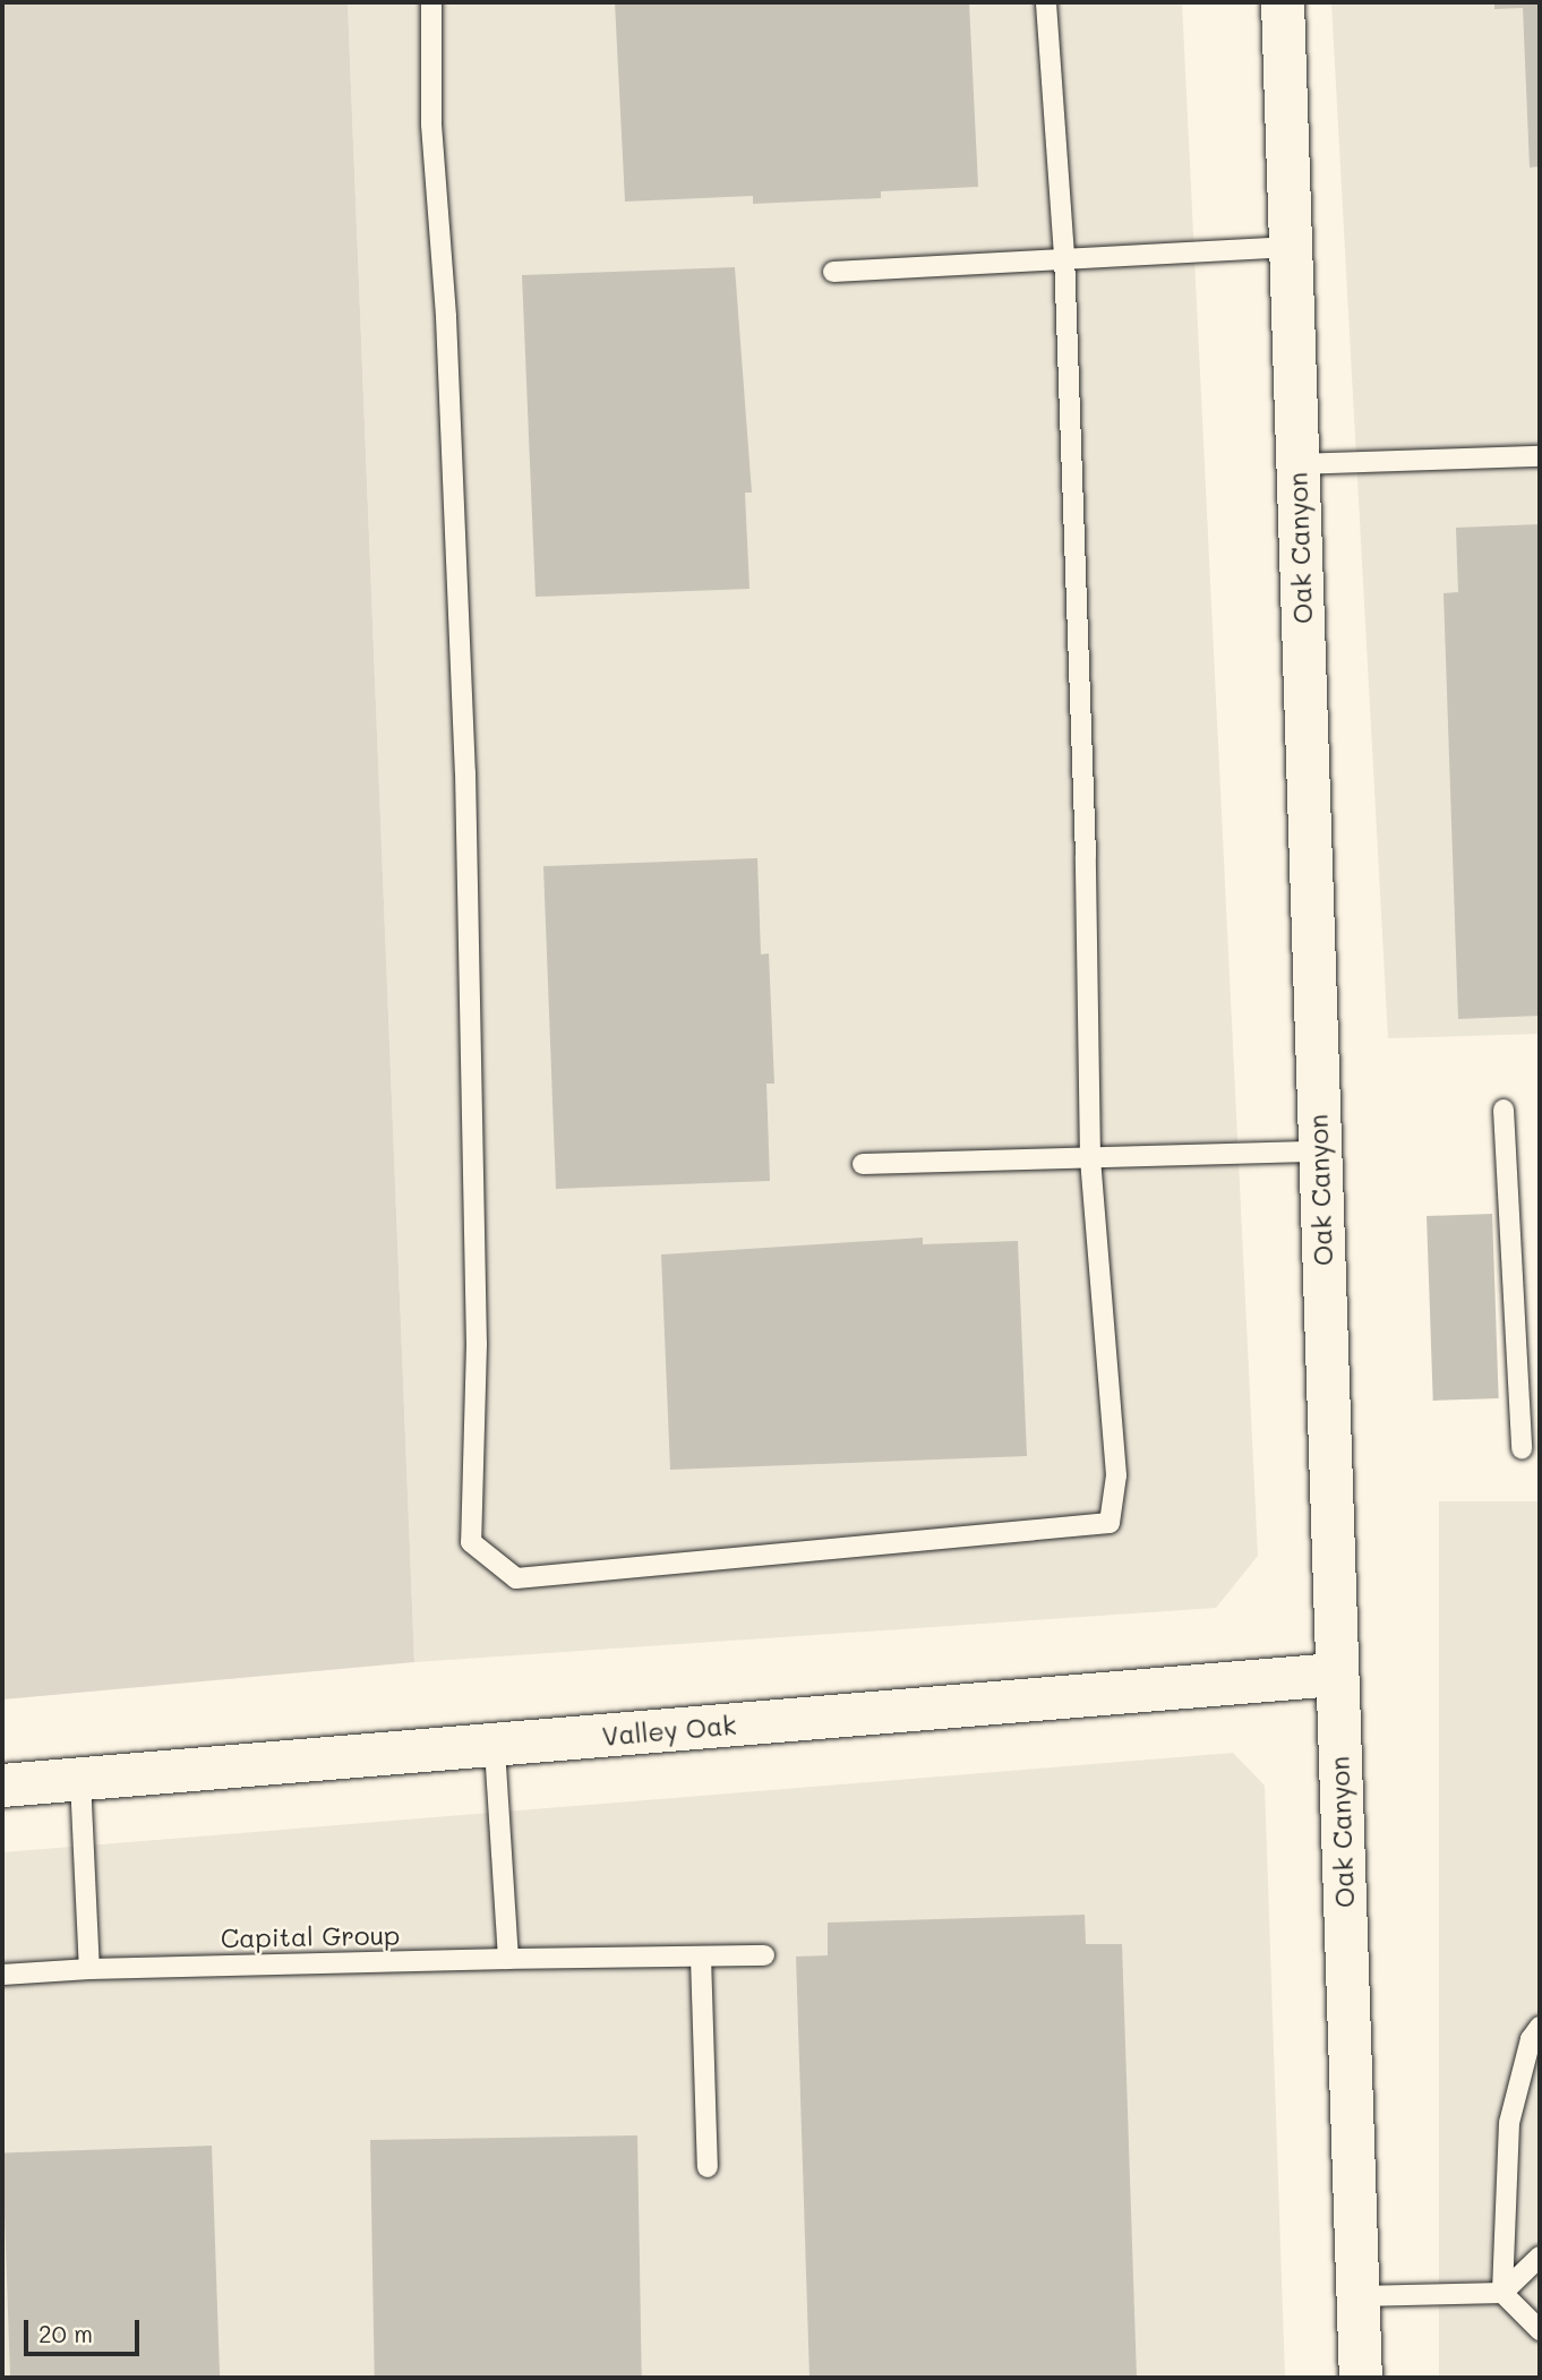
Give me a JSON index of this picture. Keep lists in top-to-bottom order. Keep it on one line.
{"streets":{"street":["Oak Canyon","Valley Oak"],"lane":["Capital Group"]},"crossings":[["Oak Canyon","Valley Oak"]],"scale_bar":"20 m"}
